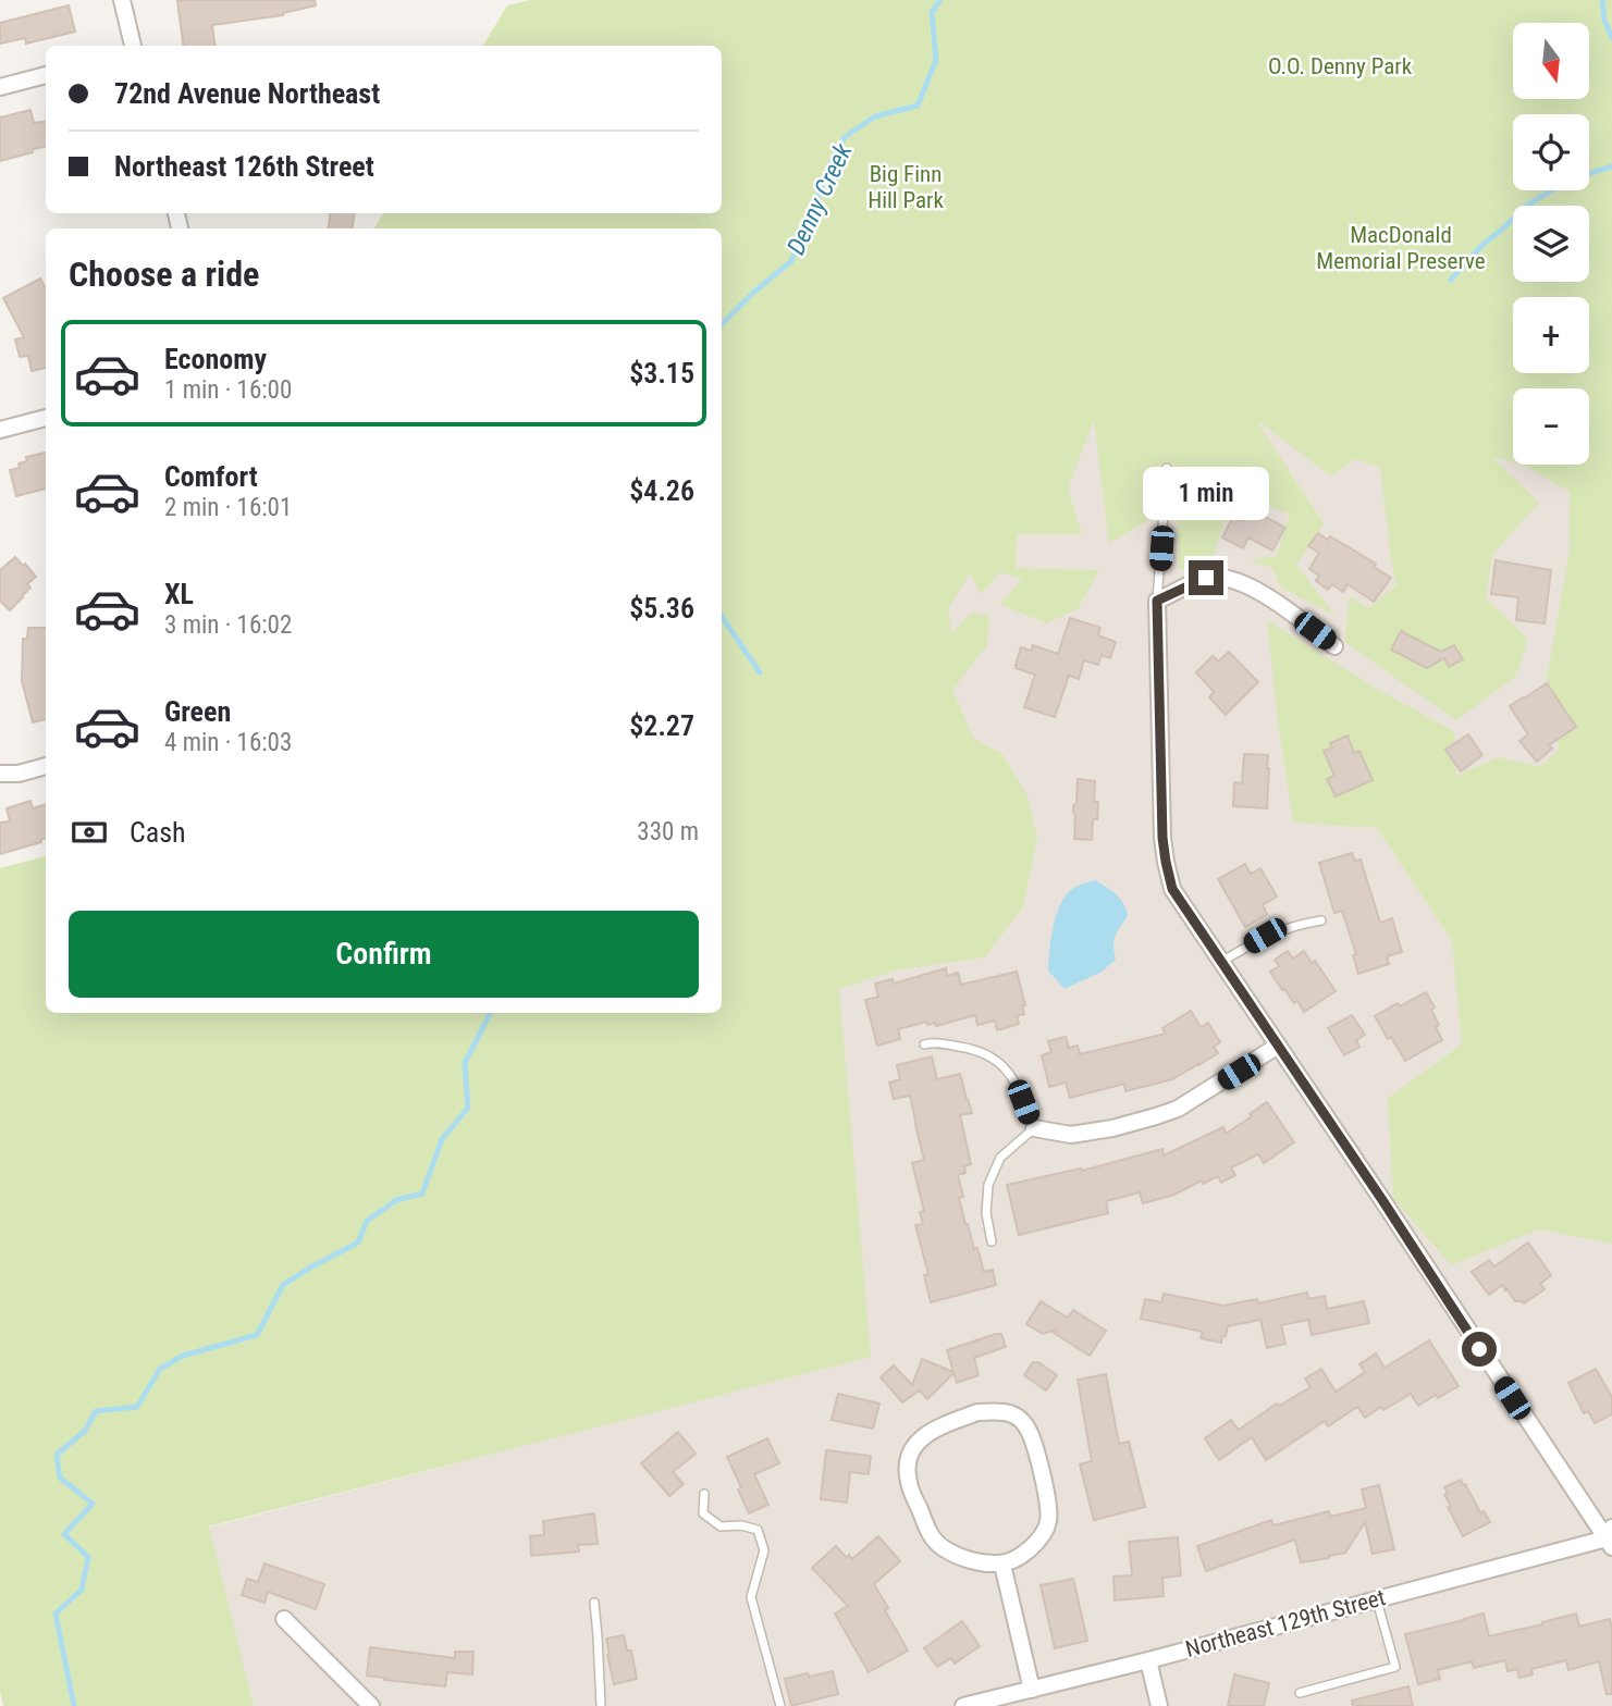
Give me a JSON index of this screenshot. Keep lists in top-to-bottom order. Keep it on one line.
{"streets":{"street":["Northeast 129th Street"]},"water":["Denny Creek"],"parks":["O.O. Denny Park","Big Finn Hill Park","MacDonald Memorial Preserve"],"north":"bottom","page":{"map_buttons":["+","−"],"banner":["72nd Avenue Northeast","Northeast 126th Street"],"heading":"Choose a ride","list":[{"name":"Economy","note":"1 min · 16:00","value":"$3.15"},{"name":"Comfort","note":"2 min · 16:01","value":"$4.26"},{"name":"XL","note":"3 min · 16:02","value":"$5.36"},{"name":"Green","note":"4 min · 16:03","value":"$2.27"}],"bubble":"1 min","pay":["Cash","330 m"],"buttons":"Confirm"}}
